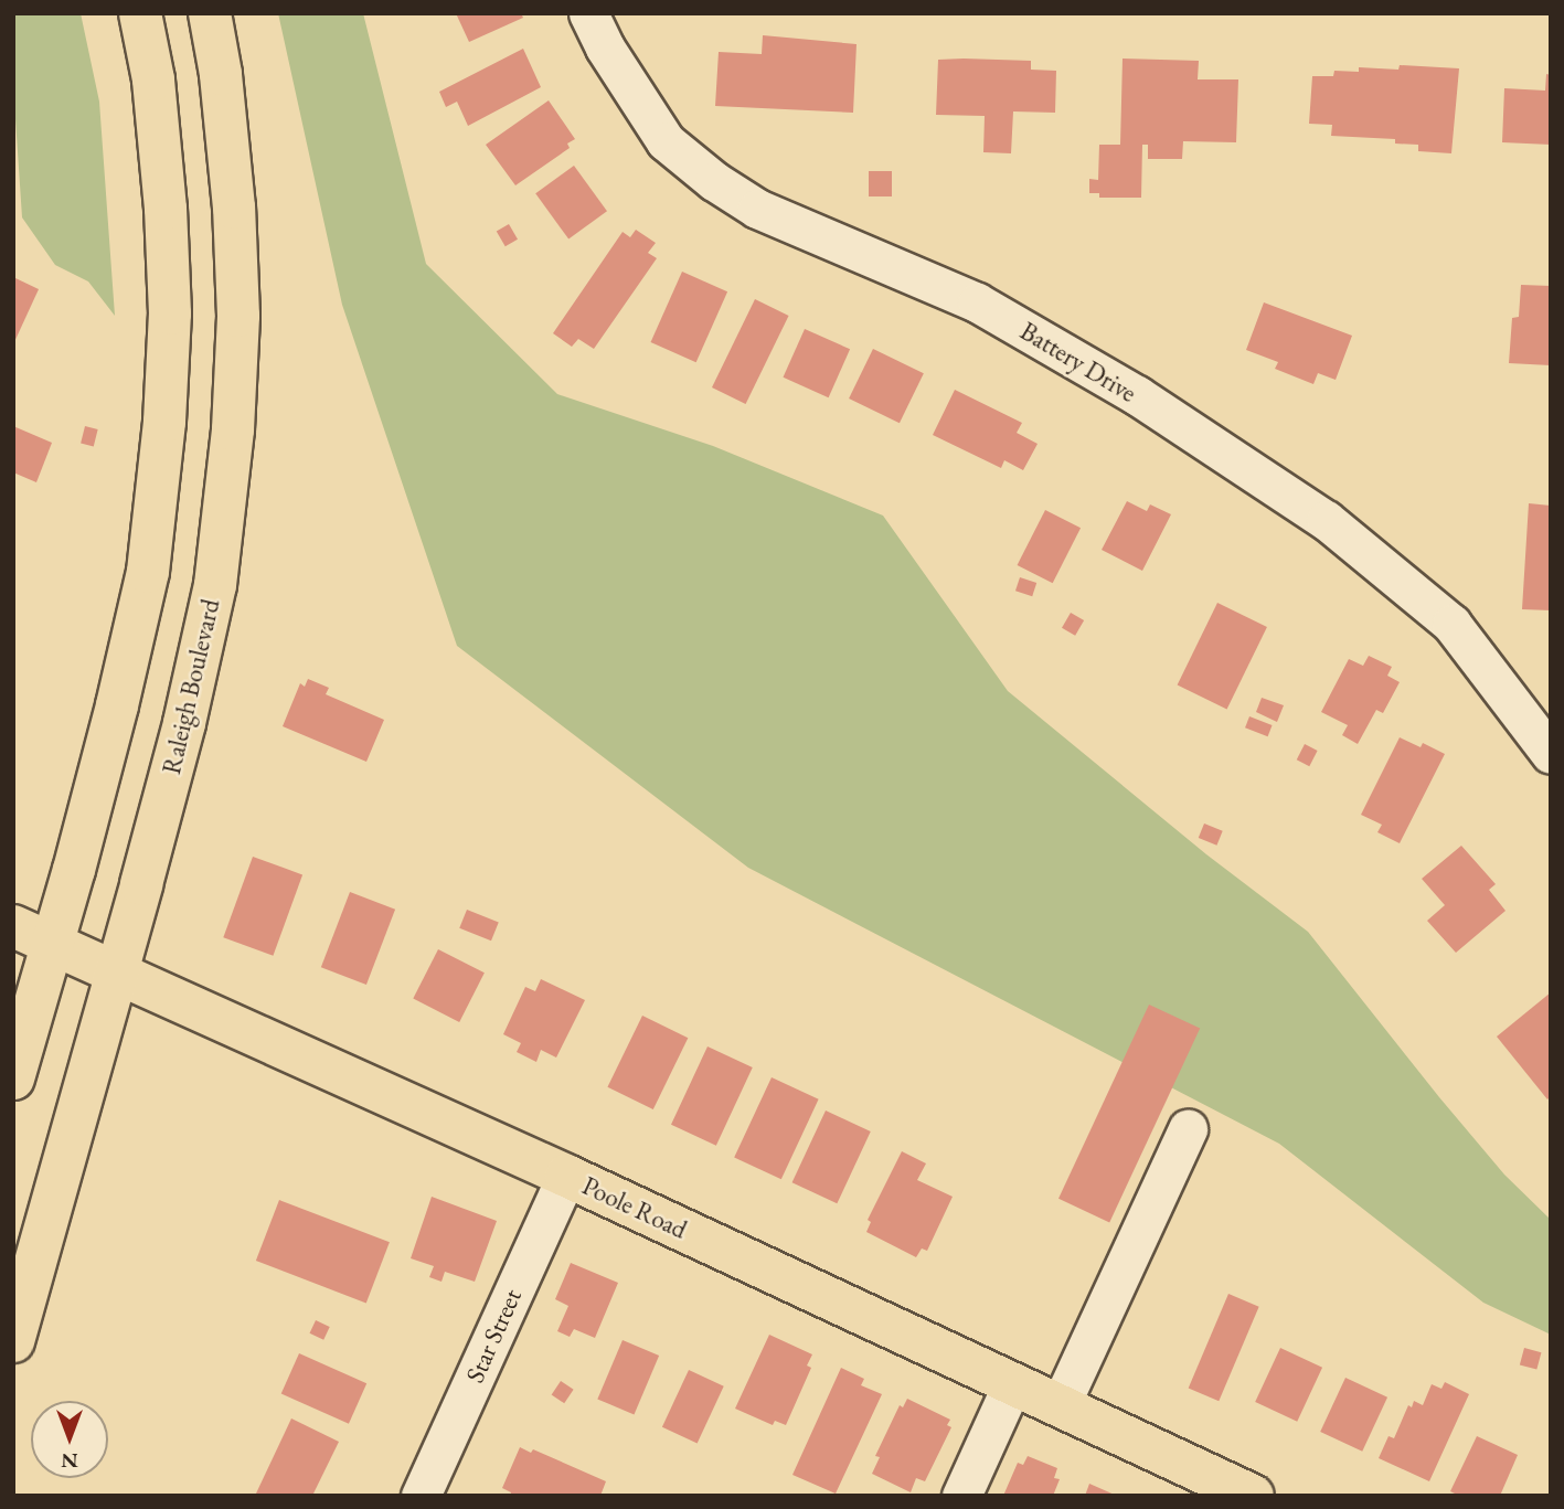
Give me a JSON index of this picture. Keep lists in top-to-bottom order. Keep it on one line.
{"streets":{"main road":["Raleigh Boulevard","Poole Road"],"street":["Battery Drive","Star Street"]},"crossings":[["Raleigh Boulevard","Poole Road"],["Poole Road","Star Street"]],"north":"bottom"}
